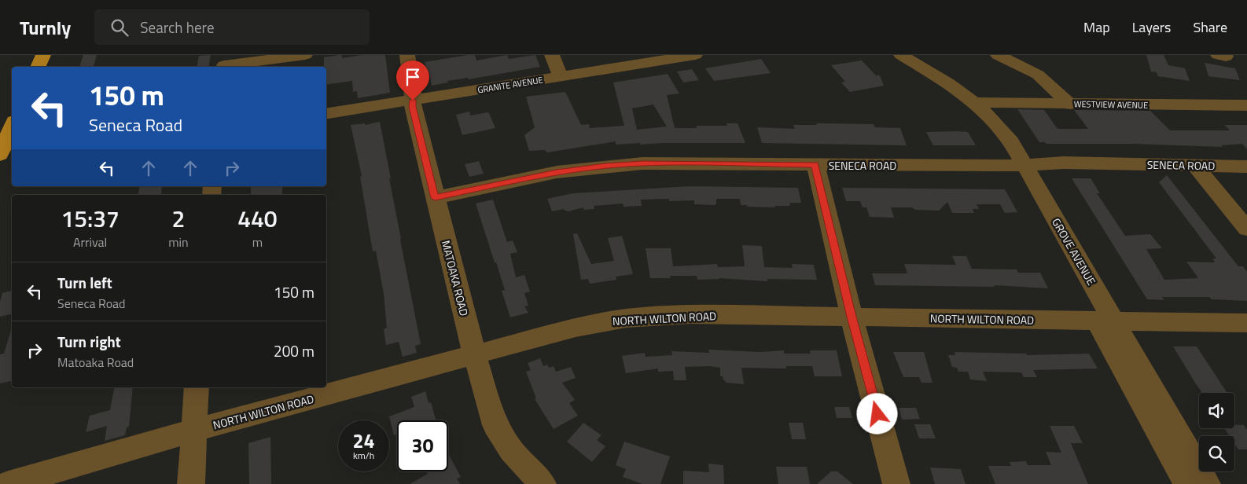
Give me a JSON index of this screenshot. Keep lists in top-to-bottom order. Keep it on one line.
{"streets":{"street":["GRANITE AVENUE","WESTVIEW AVENUE","SENECA ROAD","GROVE AVENUE","MATOAKA ROAD","NORTH WILTON ROAD"]},"crossings":[["GRANITE AVENUE","MATOAKA ROAD"],["WESTVIEW AVENUE","GROVE AVENUE"],["SENECA ROAD","GROVE AVENUE"],["SENECA ROAD","MATOAKA ROAD"],["GROVE AVENUE","NORTH WILTON ROAD"],["MATOAKA ROAD","NORTH WILTON ROAD"]],"page":{"header":"Turnly","search":"Search here","nav":["Map","Layers","Share"],"turn":["150 m","Seneca Road"],"eta":["15:37","Arrival","2","min","440","m"],"list":[{"name":"Turn left","note":"Seneca Road","value":"150 m"},{"name":"Turn right","note":"Matoaka Road","value":"200 m"}],"speed":"24 km/h","limit":"30"}}
